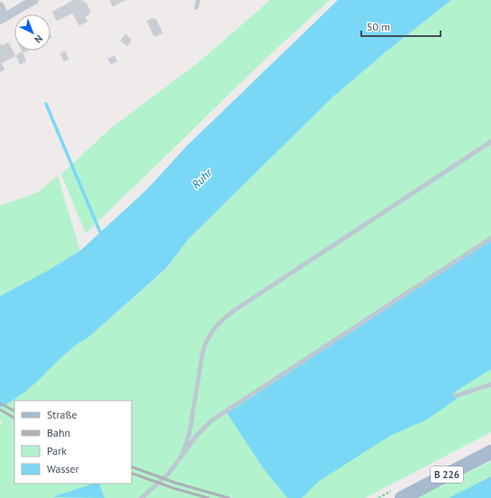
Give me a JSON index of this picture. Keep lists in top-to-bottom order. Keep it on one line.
{"streets":{"main road":["B 226"]},"water":["Ruhr"],"legend":["Straße","Bahn","Park","Wasser"],"scale_bar":"50 m","north":"bottom right"}
